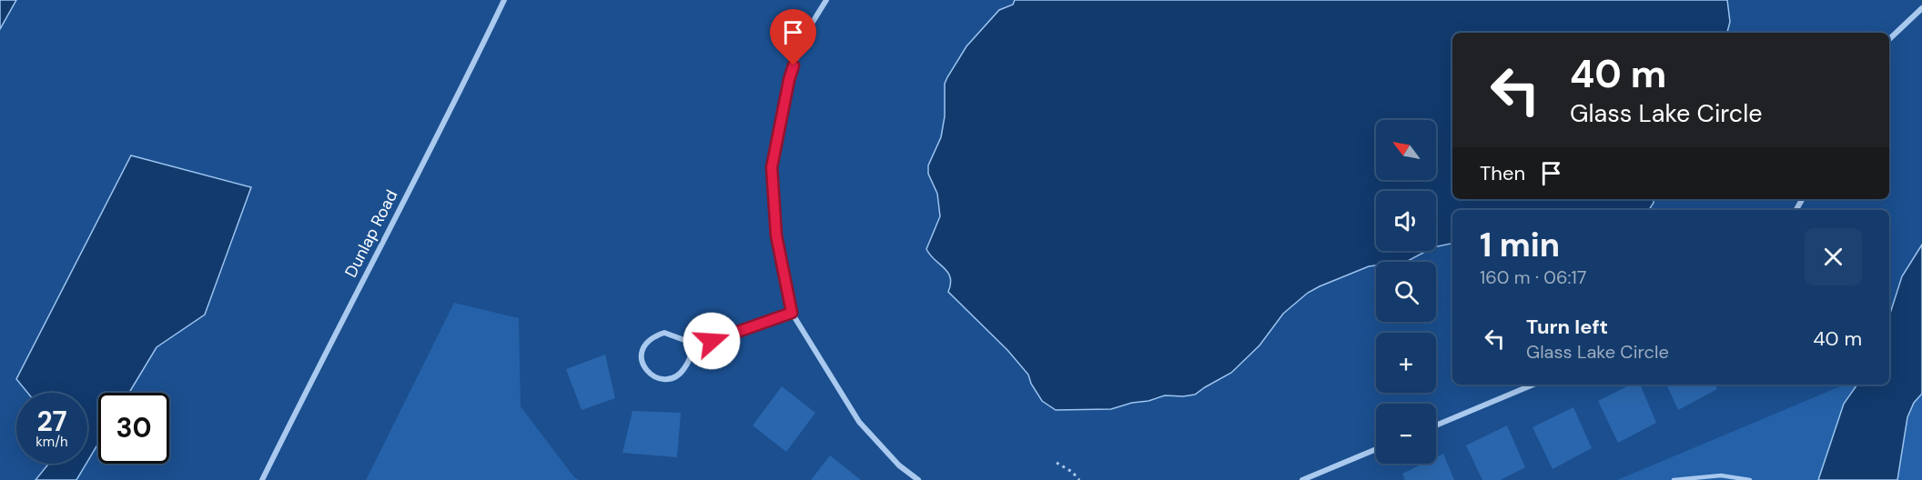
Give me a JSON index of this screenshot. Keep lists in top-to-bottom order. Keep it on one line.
{"streets":{"street":["Dunlap Road"]},"north":"top left","page":{"turn":["40 m","Glass Lake Circle"],"map_buttons":["+","−"],"then":"Then","heading":["1 min","160 m · 06:17"],"list":[{"name":"Turn left","note":"Glass Lake Circle","value":"40 m"}],"speed":"27 km/h","limit":"30"}}
